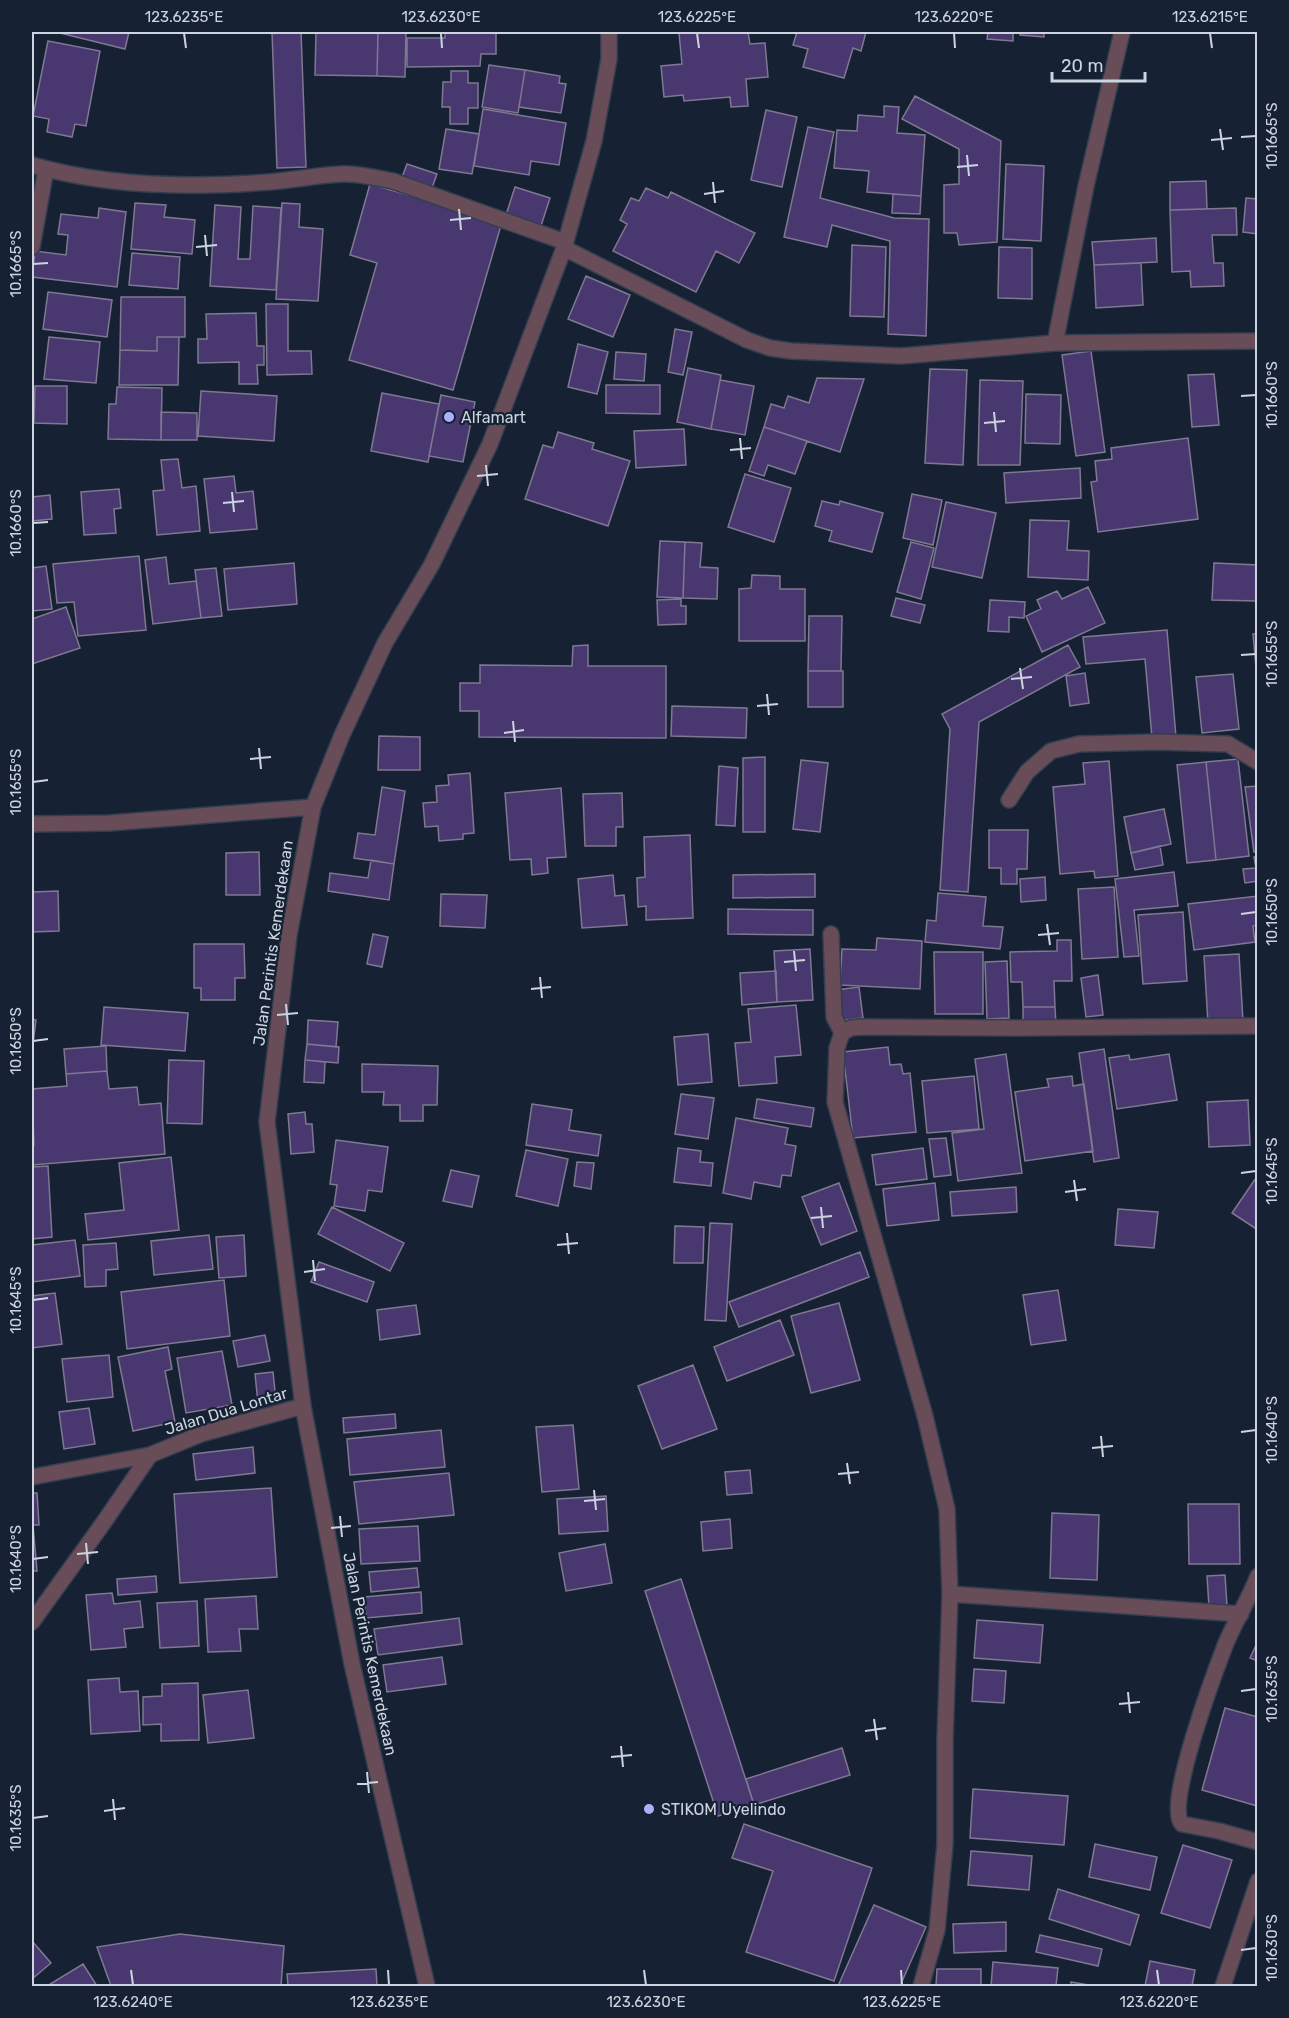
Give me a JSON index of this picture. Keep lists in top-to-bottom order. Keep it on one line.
{"streets":{"street":["Jalan Perintis Kemerdekaan","Jalan Dua Lontar"]},"crossings":[["Jalan Perintis Kemerdekaan","Jalan Dua Lontar"]],"places":["Alfamart","STIKOM Uyelindo"],"scale_bar":"20 m","coordinates":["123.6235°E","123.6230°E","123.6225°E","123.6220°E","123.6215°E","10.1665°S","10.1660°S","10.1655°S","10.1650°S","10.1645°S","10.1640°S","10.1635°S","10.1630°S","123.6240°E"]}
